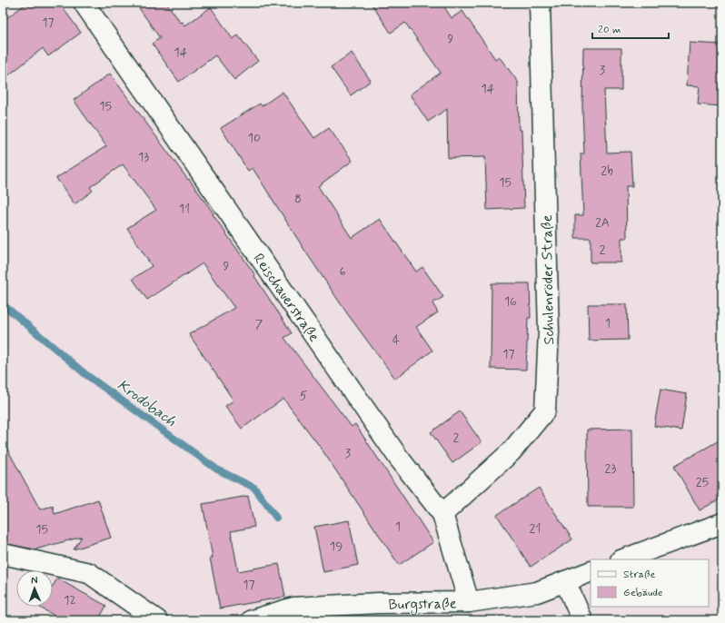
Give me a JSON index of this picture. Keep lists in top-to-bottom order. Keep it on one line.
{"streets":{"street":["Schulenröder Straße","Reischauerstraße","Burgstraße"]},"crossings":[["Schulenröder Straße","Reischauerstraße"],["Reischauerstraße","Burgstraße"]],"water":["Krodobach"],"house_numbers":["17","9","14","3","14","15","10","13","2b","15","8","11","2A","2","9","6","16","1","7","4","17","5","2","3","23","25","1","21","15","19","17","12"],"legend":["Straße","Gebäude"],"scale_bar":"20 m","north":"top"}
